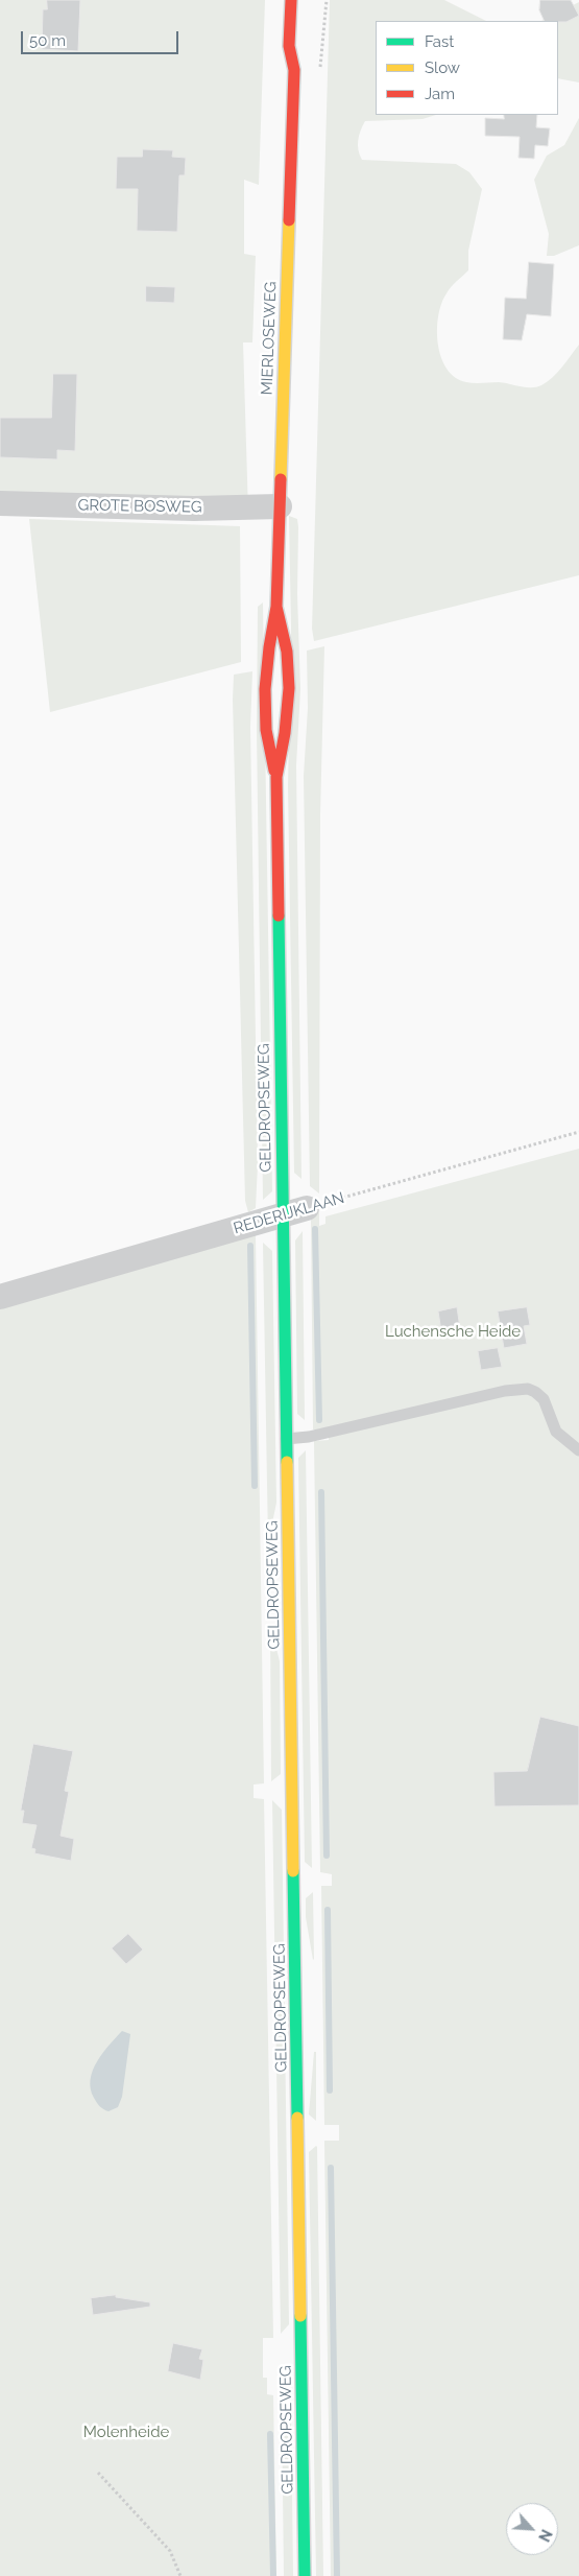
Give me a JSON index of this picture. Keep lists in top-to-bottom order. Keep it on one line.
{"streets":{"main road":["MIERLOSEWEG","GELDROPSEWEG"],"street":["GROTE BOSWEG","REDERIJKLAAN"]},"crossings":[["MIERLOSEWEG","GROTE BOSWEG"],["MIERLOSEWEG","GELDROPSEWEG"],["GELDROPSEWEG","REDERIJKLAAN"]],"parks":["Luchensche Heide","Molenheide"],"legend":["Fast","Slow","Jam"],"scale_bar":"50 m","north":"bottom right"}
